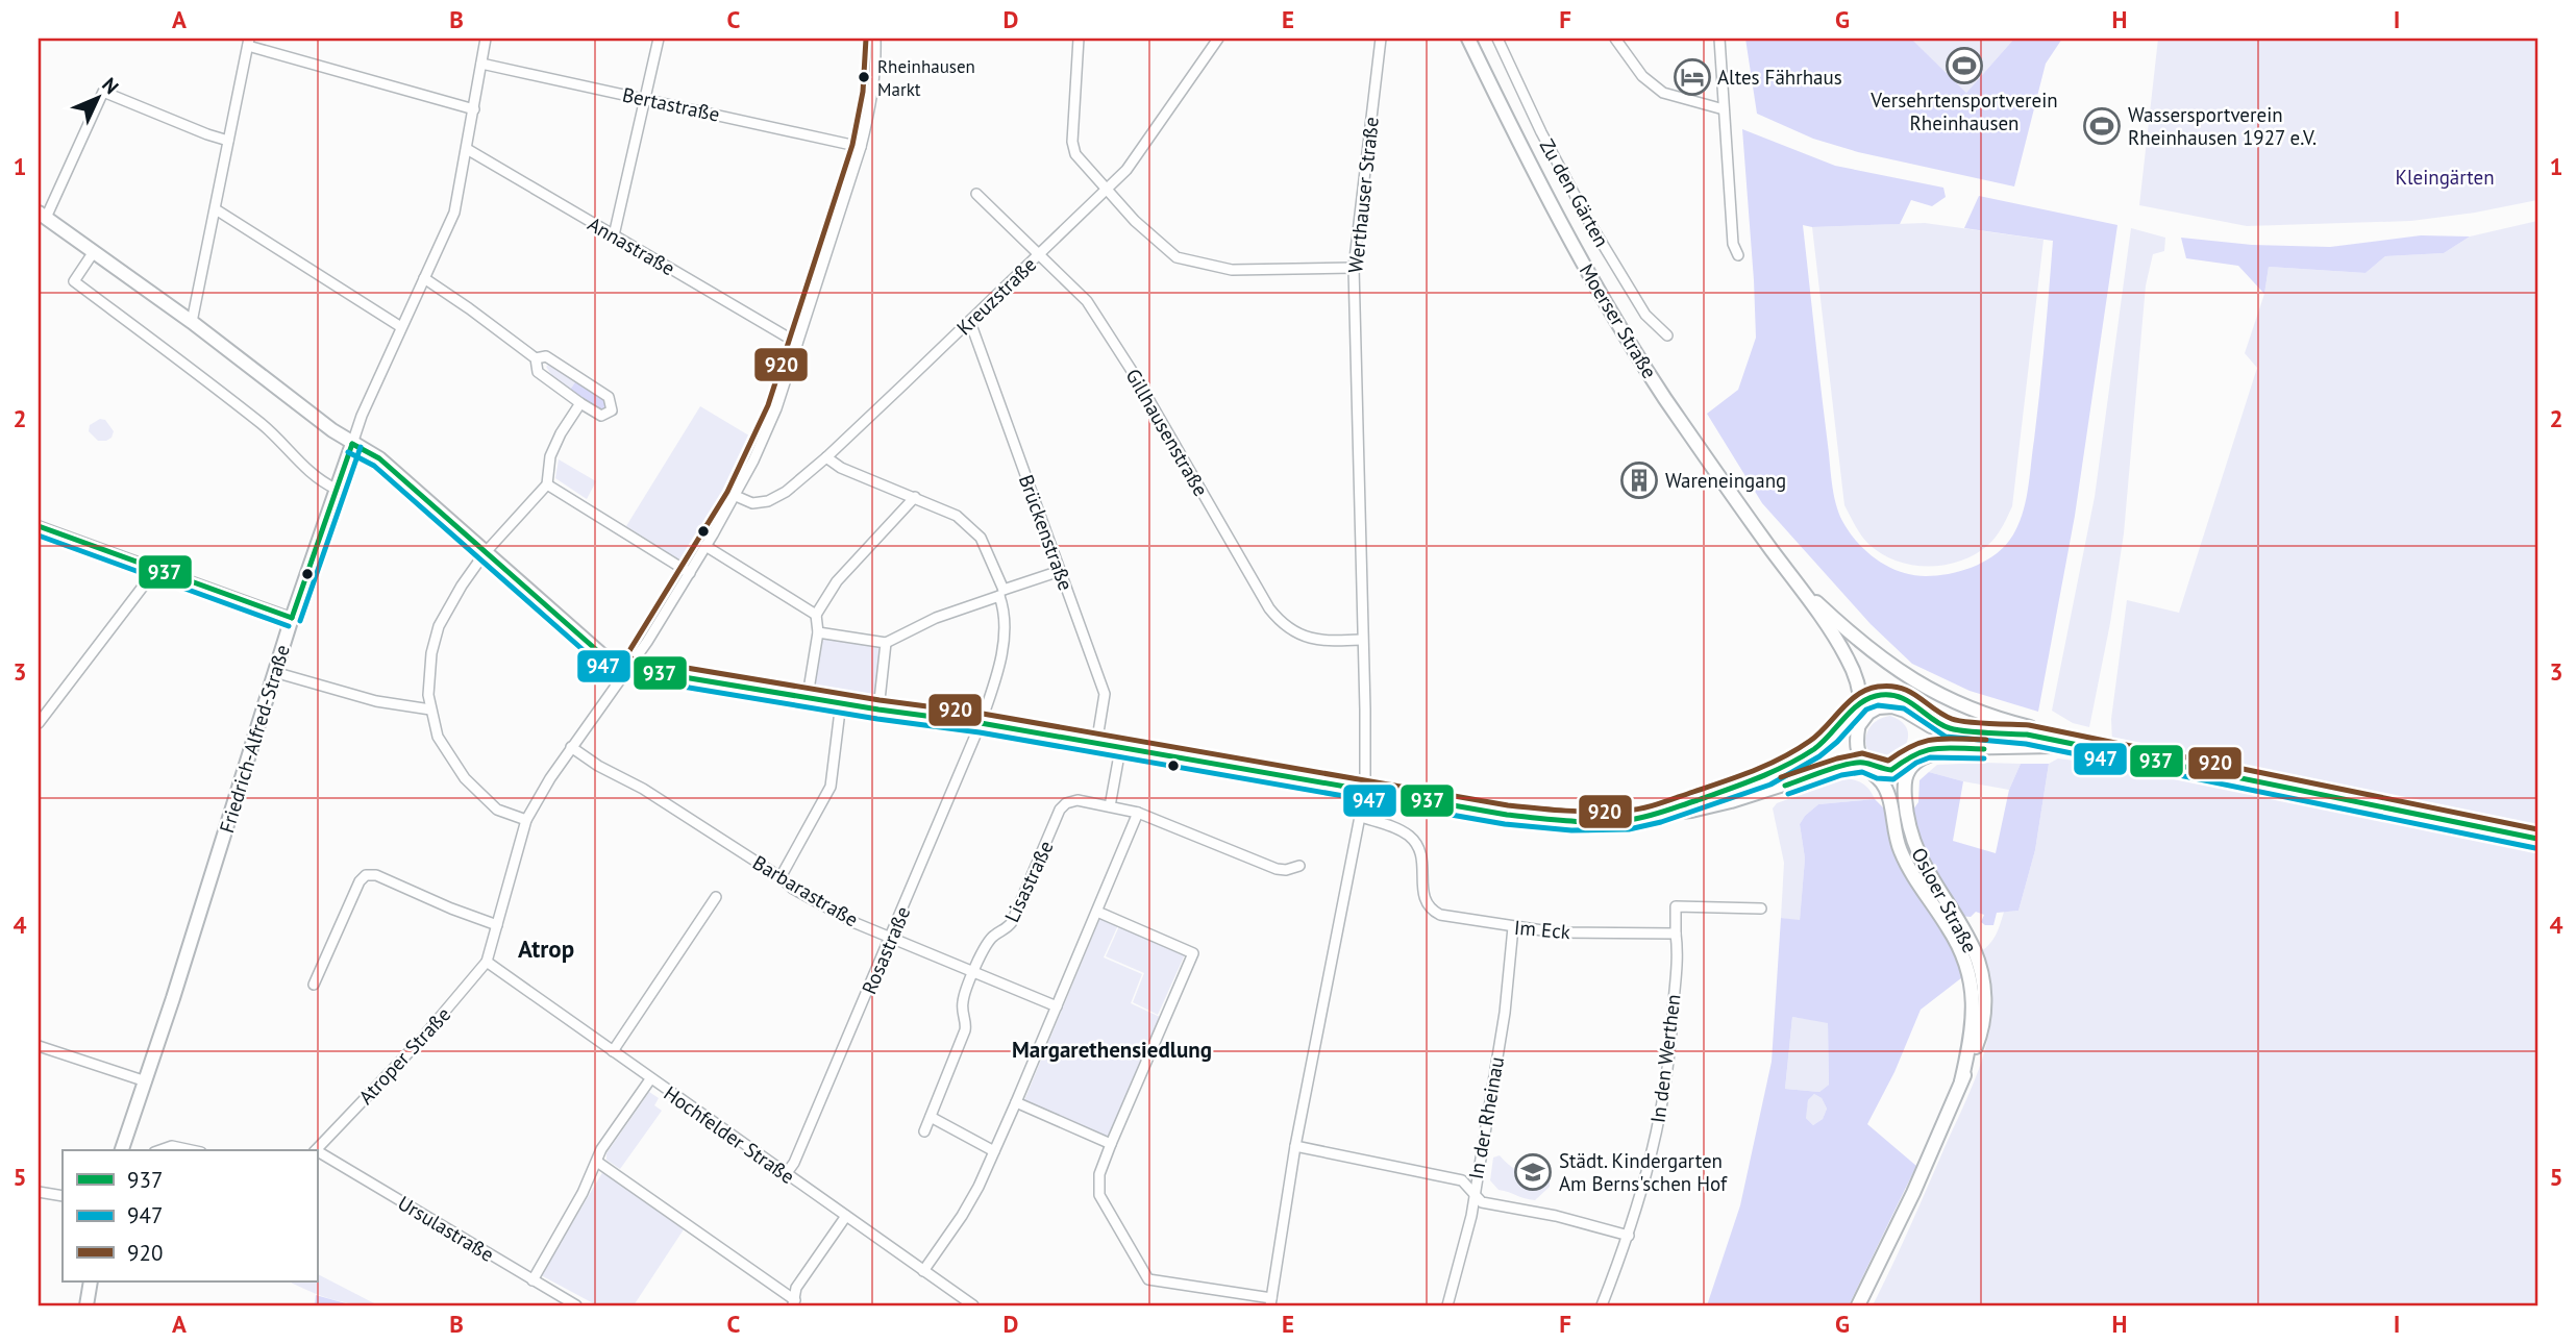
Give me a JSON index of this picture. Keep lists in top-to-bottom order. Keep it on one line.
{"streets":{"main road":["Moerser Straße","Friedrich-Alfred-Straße","Osloer Straße"],"street":["Bertastraße","Zu den Gärten","Werthauser Straße","Annastraße","Kreuzstraße","Gillhausenstraße","Brückenstraße","Lisastraße","Barbarastraße","Im Eck","Rosastraße","Atroper Straße","In den Werthen","In der Rheinau","Hochfelder Straße","Ursulastraße"]},"crossings":[["Bertastraße","Friedrich-Alfred-Straße"],["Bertastraße","Atroper Straße"],["Werthauser Straße","Gillhausenstraße"],["Werthauser Straße","Im Eck"],["Annastraße","Friedrich-Alfred-Straße"],["Annastraße","Atroper Straße"],["Kreuzstraße","Gillhausenstraße"],["Kreuzstraße","Brückenstraße"],["Kreuzstraße","Rosastraße"],["Kreuzstraße","Atroper Straße"],["Lisastraße","Barbarastraße"],["Barbarastraße","Rosastraße"],["Barbarastraße","Atroper Straße"],["Im Eck","In den Werthen"],["Im Eck","In der Rheinau"],["Rosastraße","Hochfelder Straße"],["Atroper Straße","Hochfelder Straße"]],"districts":["Atrop","Margarethensiedlung"],"parks":["Kleingärten"],"places":{"sports":["Versehrtensportverein Rheinhausen","Wassersportverein Rheinhausen 1927 e.V."],"other":["Rheinhausen Markt"],"hotel":["Altes Fährhaus"],"building":["Wareneingang"],"school or university":["Städt. Kindergarten Am Berns'schen Hof"]},"lines":["transit line 920","transit line 937","transit line 947"],"legend":["937","947","920"],"north":"top right","grid":{"columns":["A","B","C","D","E","F","G","H","I"],"rows":["1","2","3","4","5"]}}
